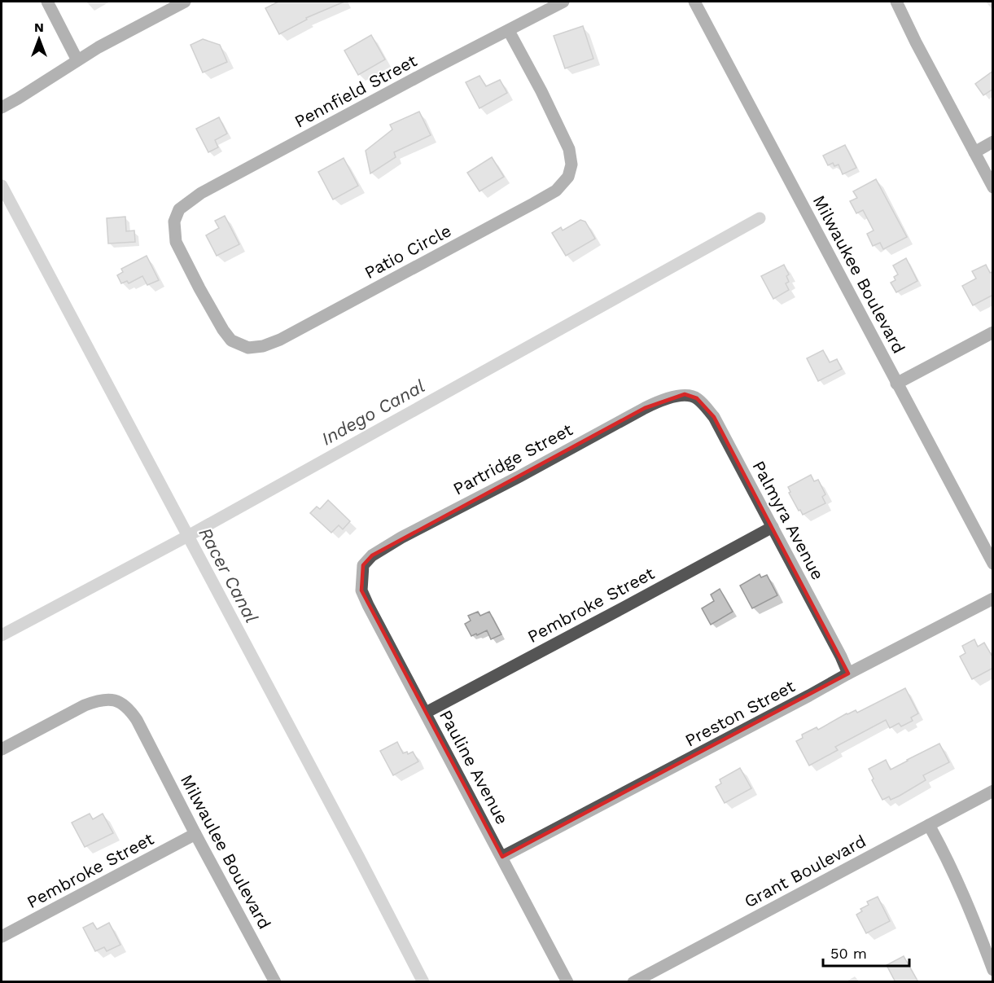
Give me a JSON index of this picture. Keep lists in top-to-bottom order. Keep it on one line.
{"streets":{"street":["Pennfield Street","Patio Circle","Milwaukee Boulevard","Partridge Street","Palmyra Avenue","Pembroke Street","Preston Street","Pauline Avenue","Milwaulee Boulevard","Grant Boulevard"]},"crossings":[["Pennfield Street","Patio Circle"],["Partridge Street","Palmyra Avenue"],["Partridge Street","Pauline Avenue"],["Palmyra Avenue","Pembroke Street"],["Palmyra Avenue","Preston Street"],["Pembroke Street","Pauline Avenue"],["Pembroke Street","Milwaulee Boulevard"],["Preston Street","Pauline Avenue"]],"water":["Indego Canal","Racer Canal"],"scale_bar":"50 m","north":"top"}
